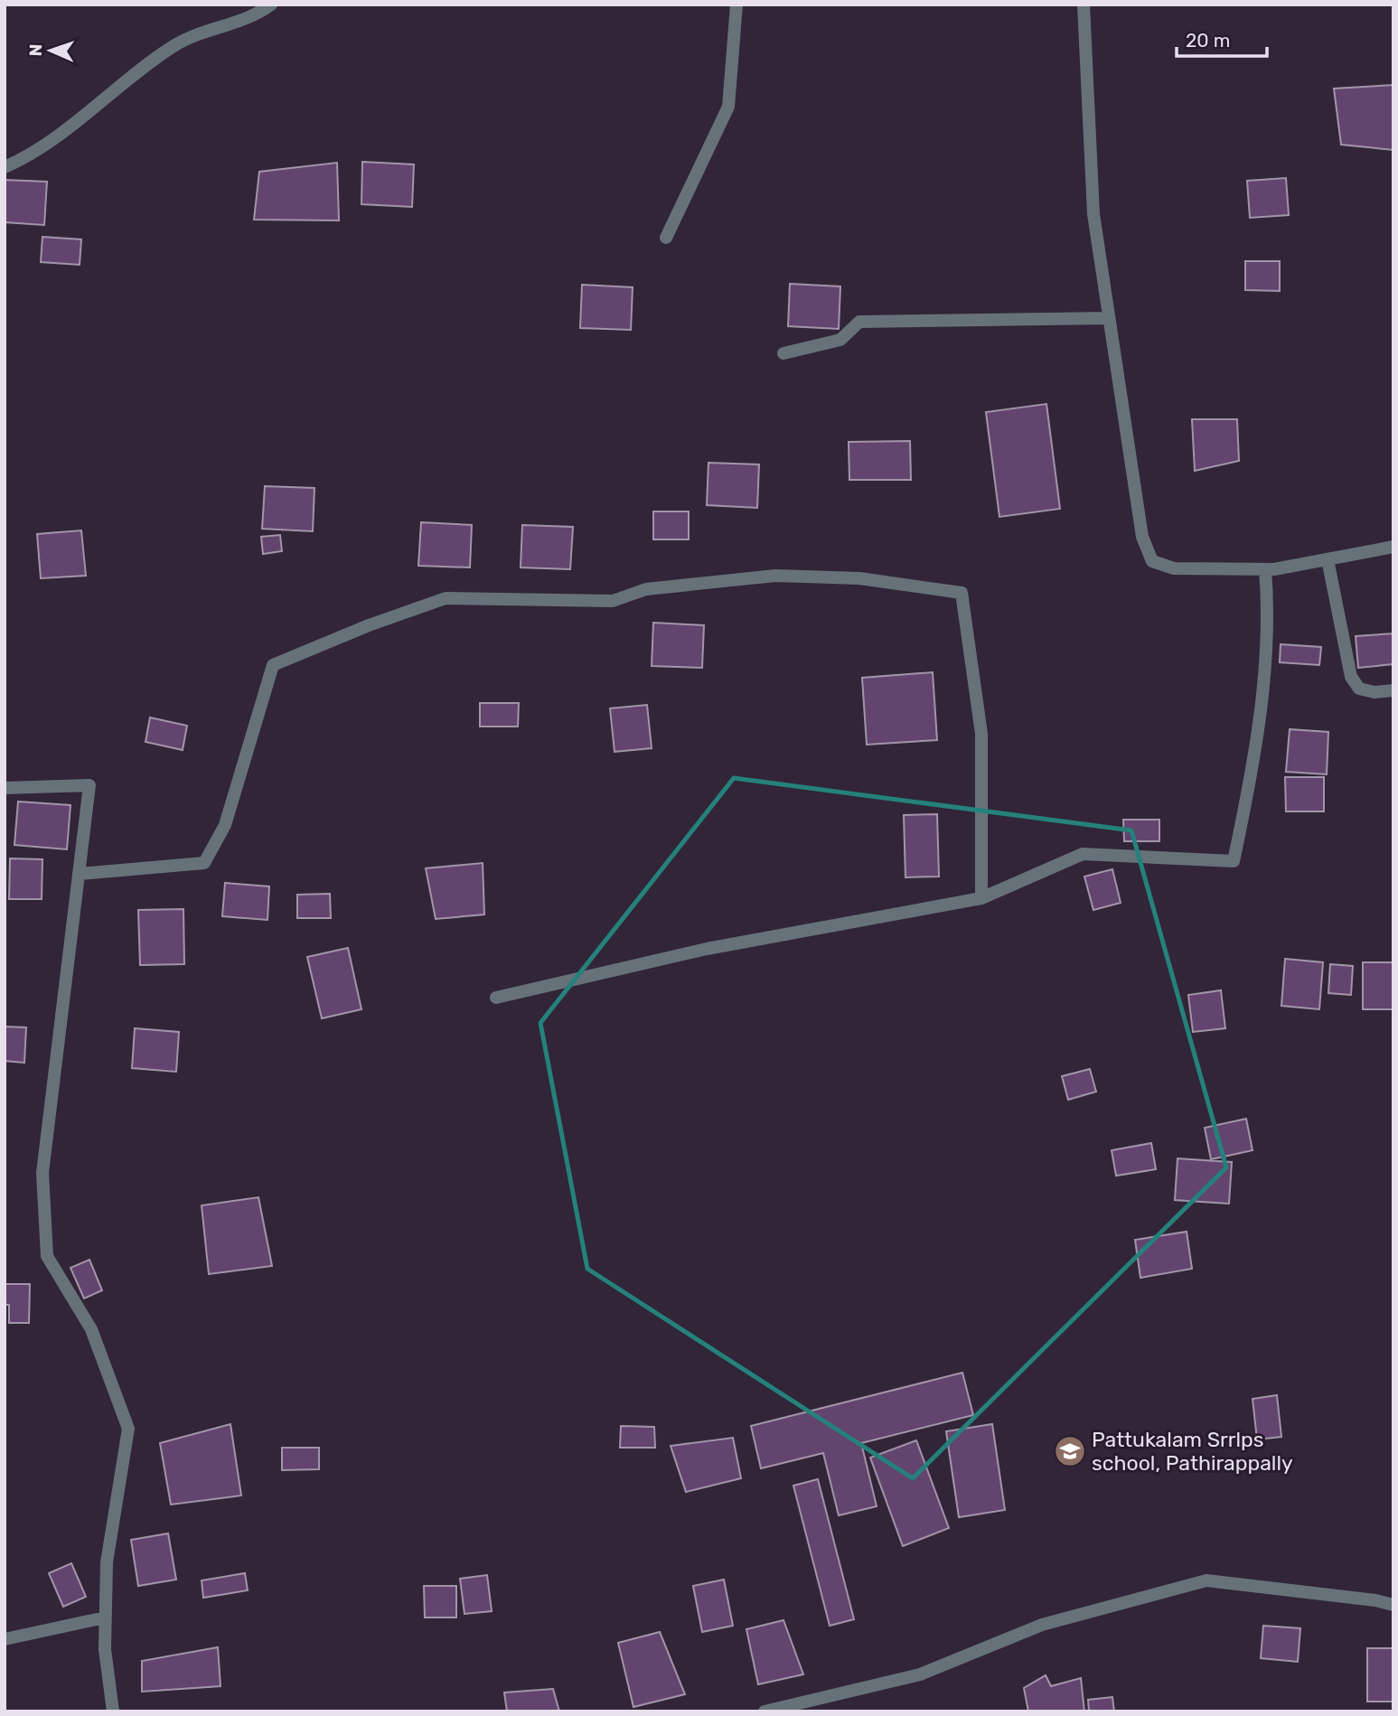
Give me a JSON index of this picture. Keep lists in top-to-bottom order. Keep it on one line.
{"places":{"school or university":["Pattukalam Srrlps school, Pathirappally"]},"scale_bar":"20 m","north":"left"}
